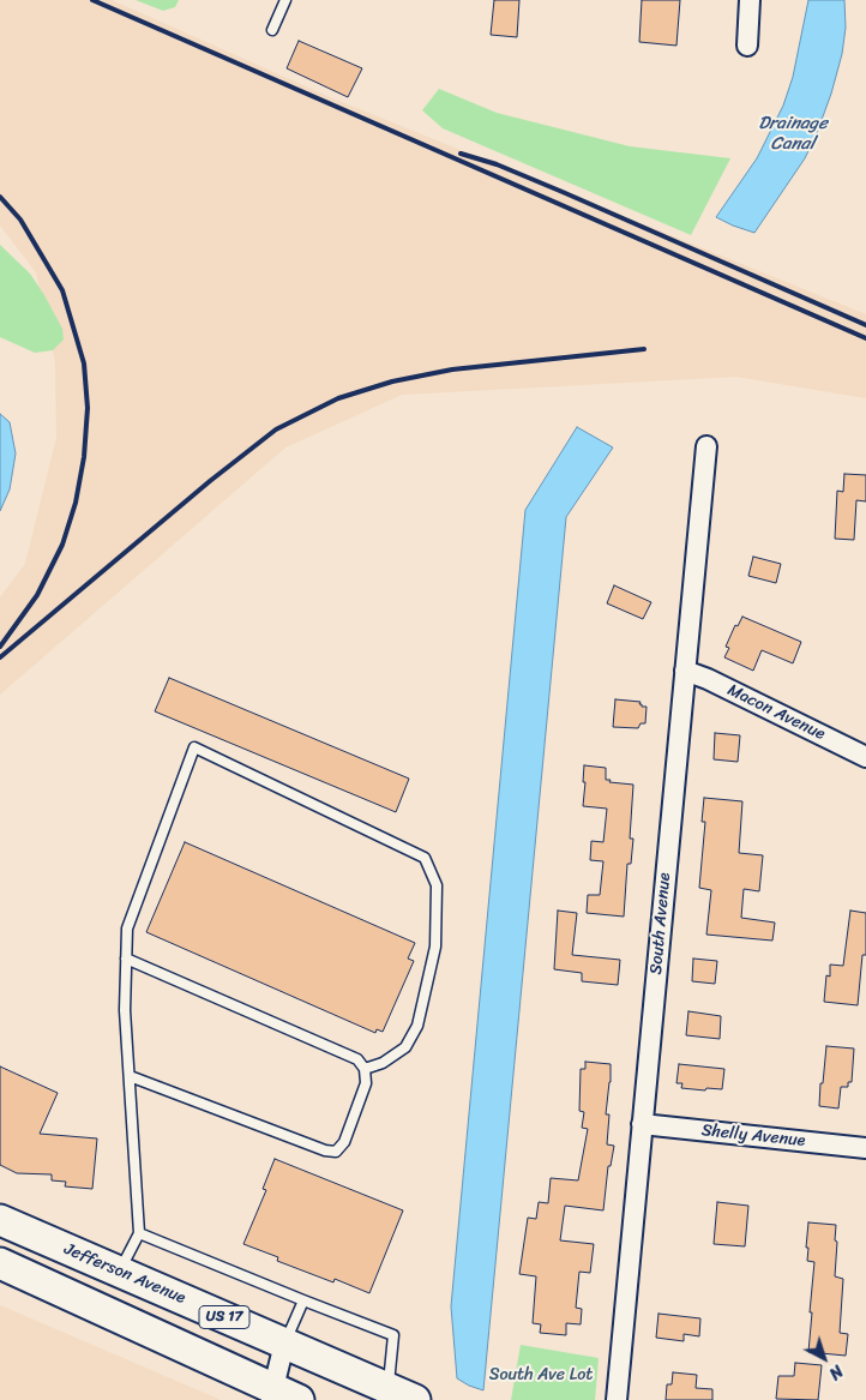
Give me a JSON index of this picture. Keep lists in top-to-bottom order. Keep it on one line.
{"streets":{"main road":["Jefferson Avenue","US 17"],"street":["Macon Avenue","South Avenue","Shelly Avenue"]},"crossings":[["Macon Avenue","South Avenue"],["South Avenue","Shelly Avenue"]],"water":["Drainage Canal"],"parks":["South Ave Lot"],"north":"bottom right"}
